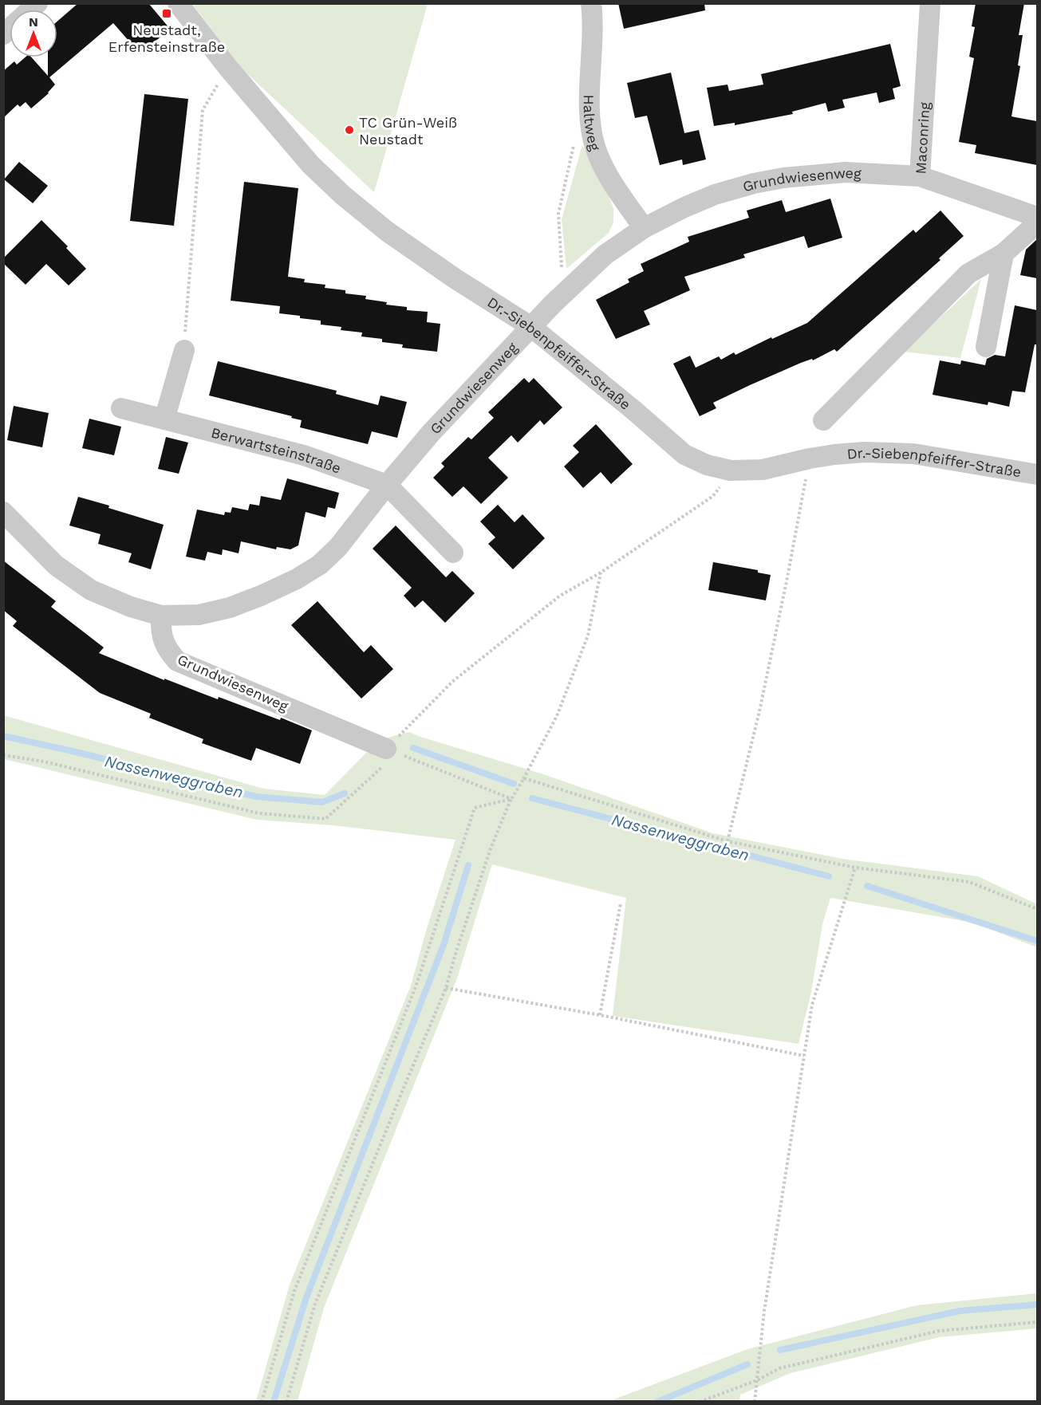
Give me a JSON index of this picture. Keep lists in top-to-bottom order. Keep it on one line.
{"streets":{"street":["Haltweg","Maconring","Grundwiesenweg","Dr.-Siebenpfeiffer-Straße","Berwartsteinstraße"]},"crossings":[["Haltweg","Grundwiesenweg"],["Maconring","Grundwiesenweg"],["Grundwiesenweg","Dr.-Siebenpfeiffer-Straße"],["Grundwiesenweg","Berwartsteinstraße"]],"water":["Nassenweggraben"],"places":{"transit":["Neustadt, Erfensteinstraße"],"other":["TC Grün-Weiß Neustadt"]},"north":"top"}
